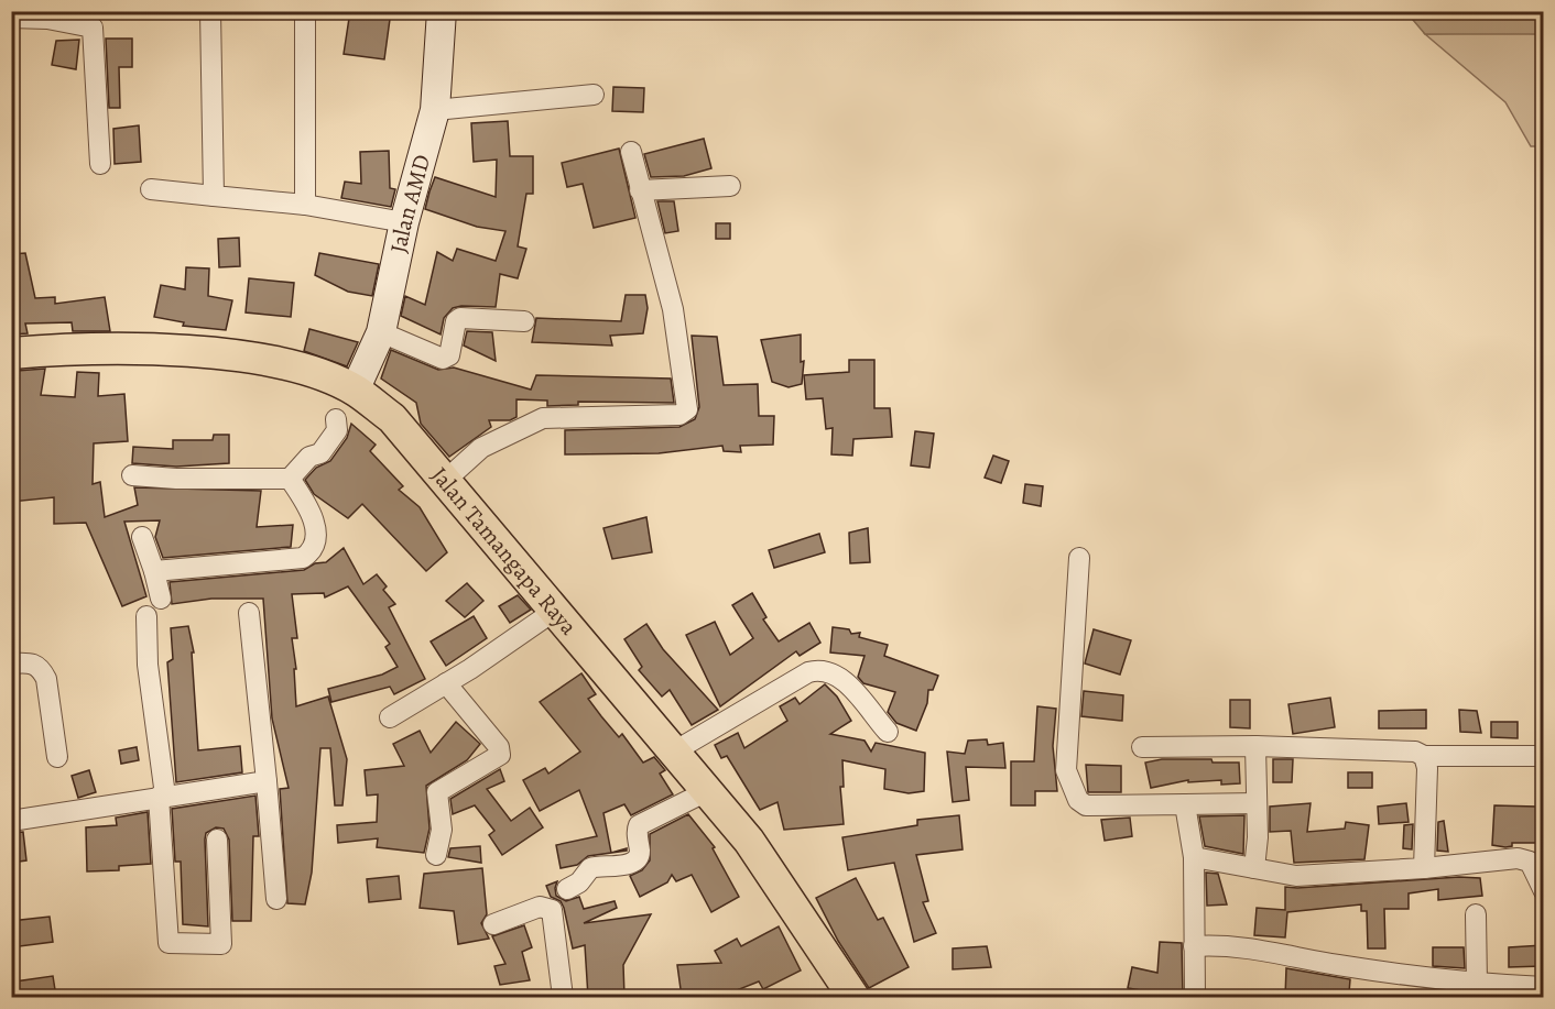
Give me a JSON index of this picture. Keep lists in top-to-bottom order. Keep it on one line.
{"streets":{"main road":["Jalan Tamangapa Raya"],"street":["Jalan AMD"]},"crossings":[["Jalan AMD","Jalan Tamangapa Raya"]]}
